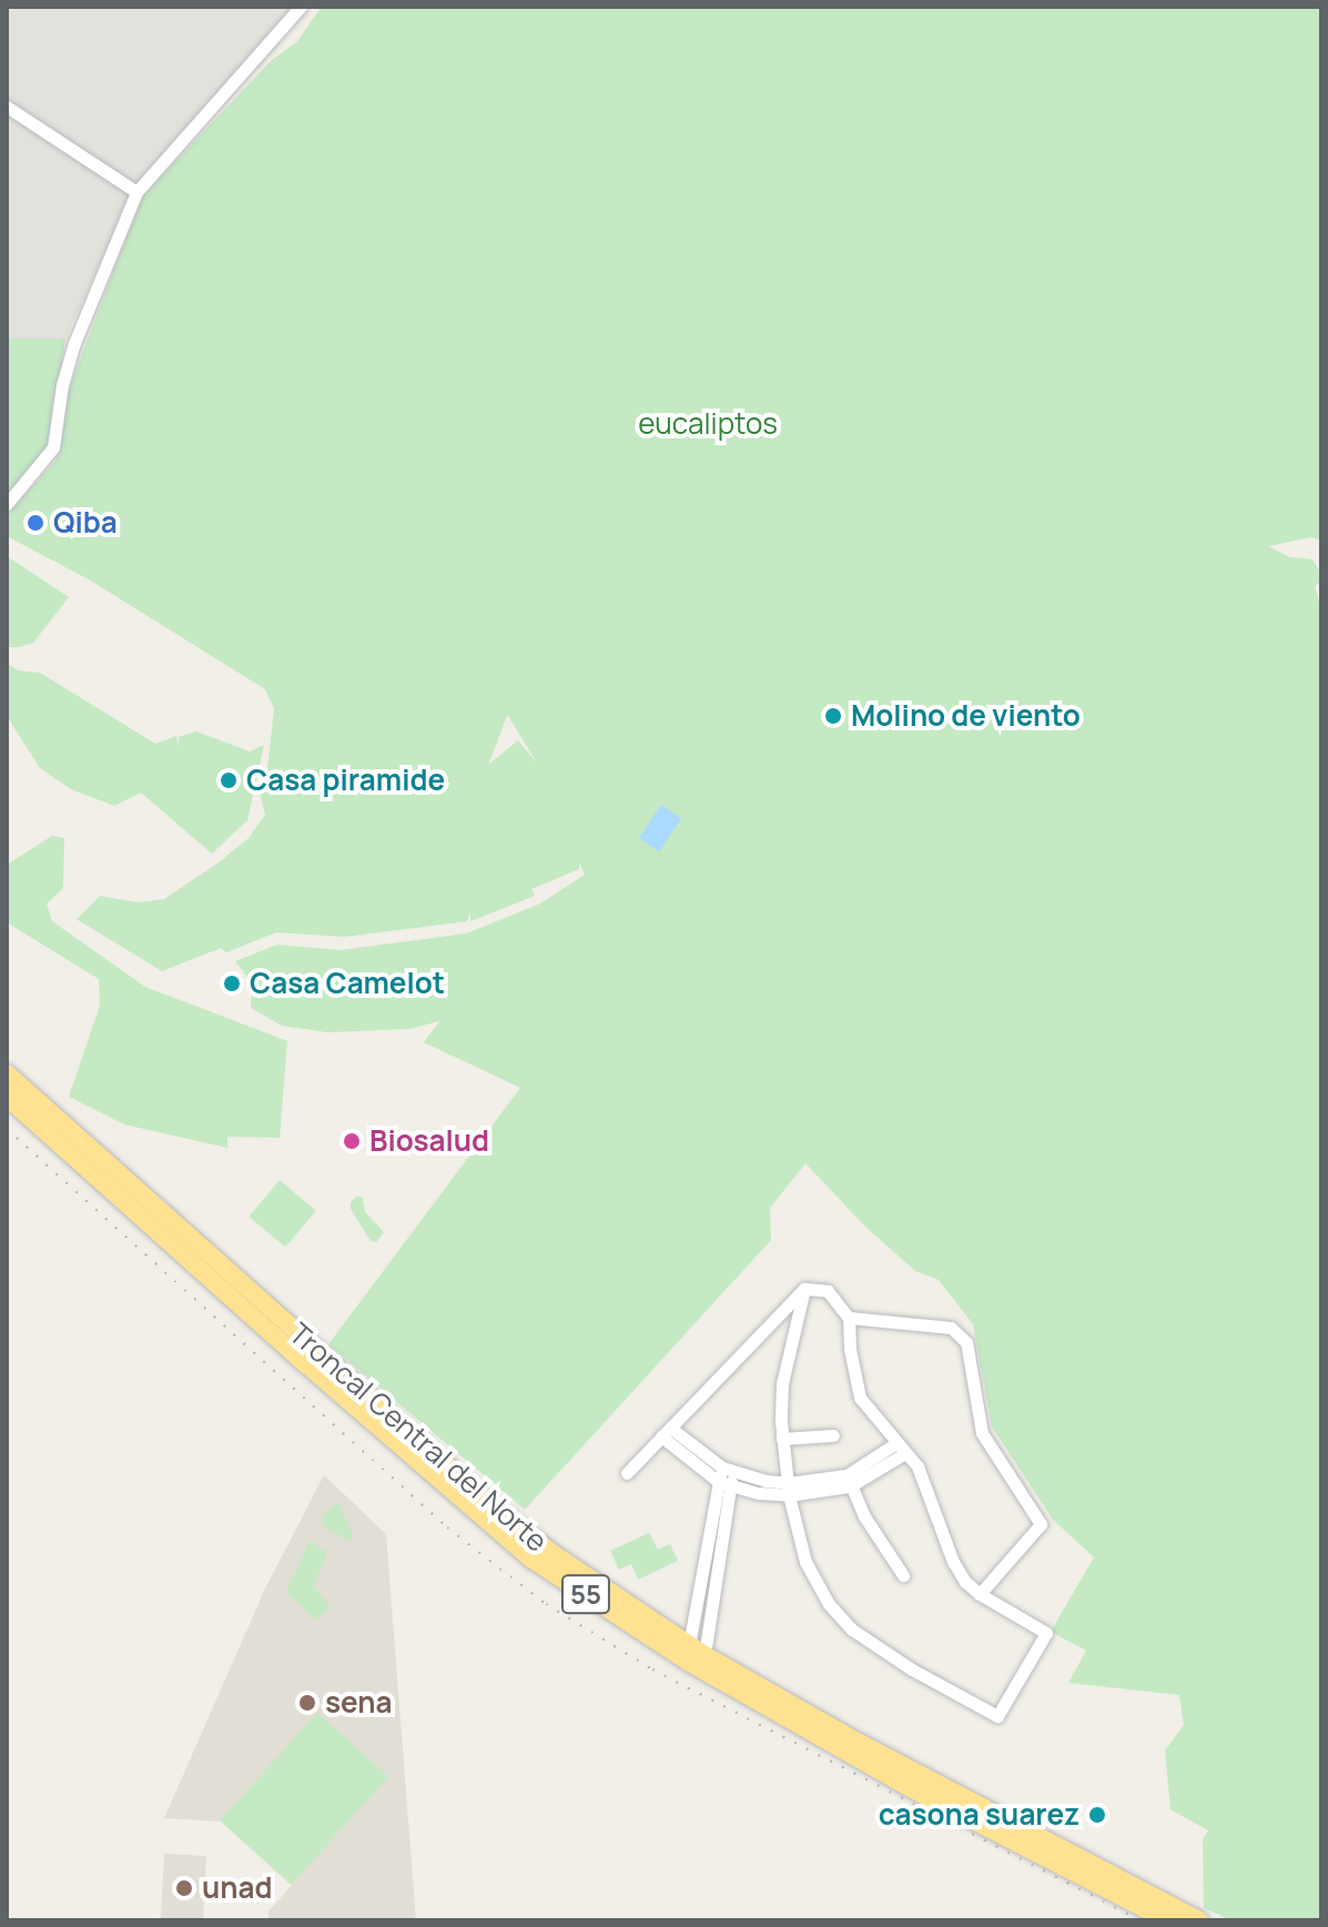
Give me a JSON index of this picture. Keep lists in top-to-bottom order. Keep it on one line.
{"streets":{"highway":["Troncal Central del Norte","55"]},"parks":["eucaliptos"],"places":["Qiba","Molino de viento","Casa piramide","Casa Camelot","Biosalud","sena","casona suarez","unad"]}
